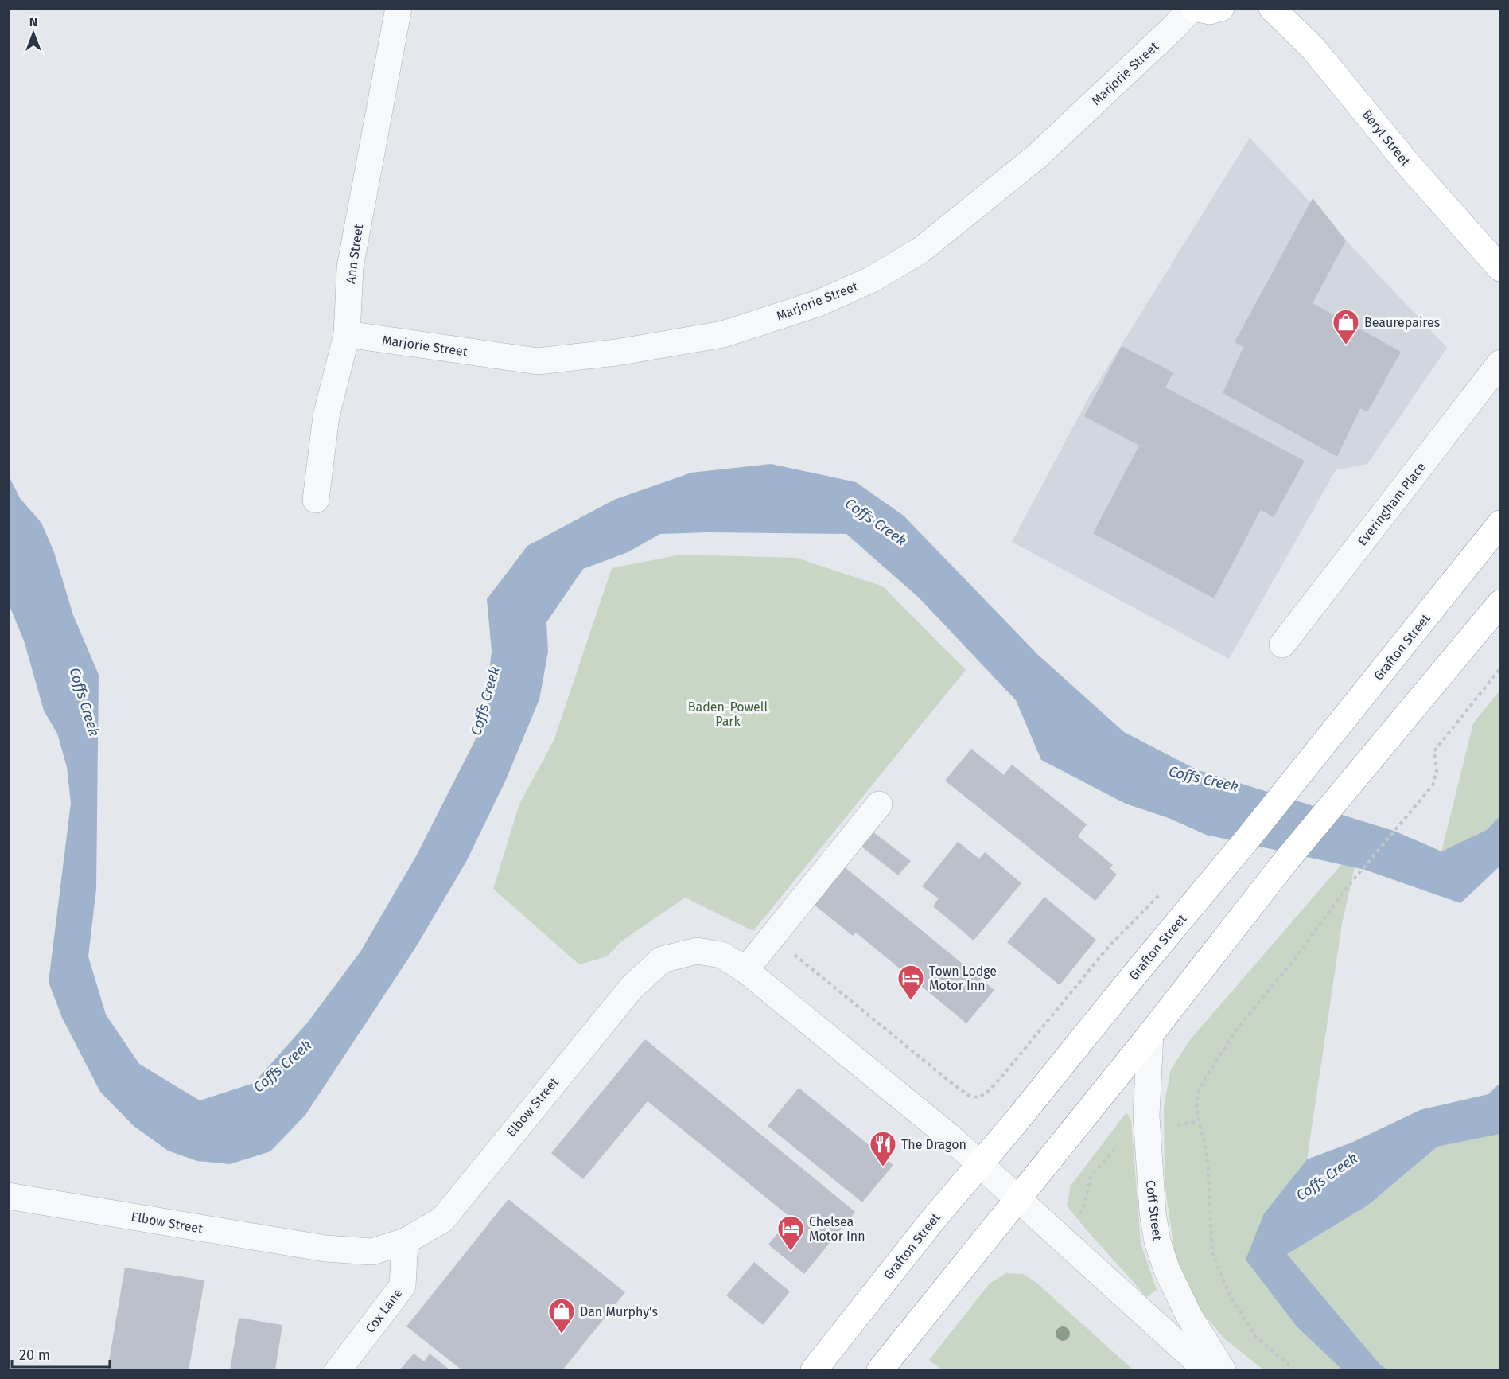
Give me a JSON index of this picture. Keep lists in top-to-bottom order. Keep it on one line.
{"streets":{"main road":["Beryl Street","Grafton Street"],"street":["Marjorie Street","Ann Street","Everingham Place","Elbow Street","Coff Street","Cox Lane"]},"crossings":[["Marjorie Street","Ann Street"],["Grafton Street","Elbow Street"],["Elbow Street","Cox Lane"]],"water":["Coffs Creek"],"parks":["Baden-Powell Park"],"places":{"shop":["Beaurepaires","Dan Murphy's"],"hotel":["Town Lodge Motor Inn","Chelsea Motor Inn"],"restaurant":["The Dragon"]},"scale_bar":"20 m","north":"top"}
